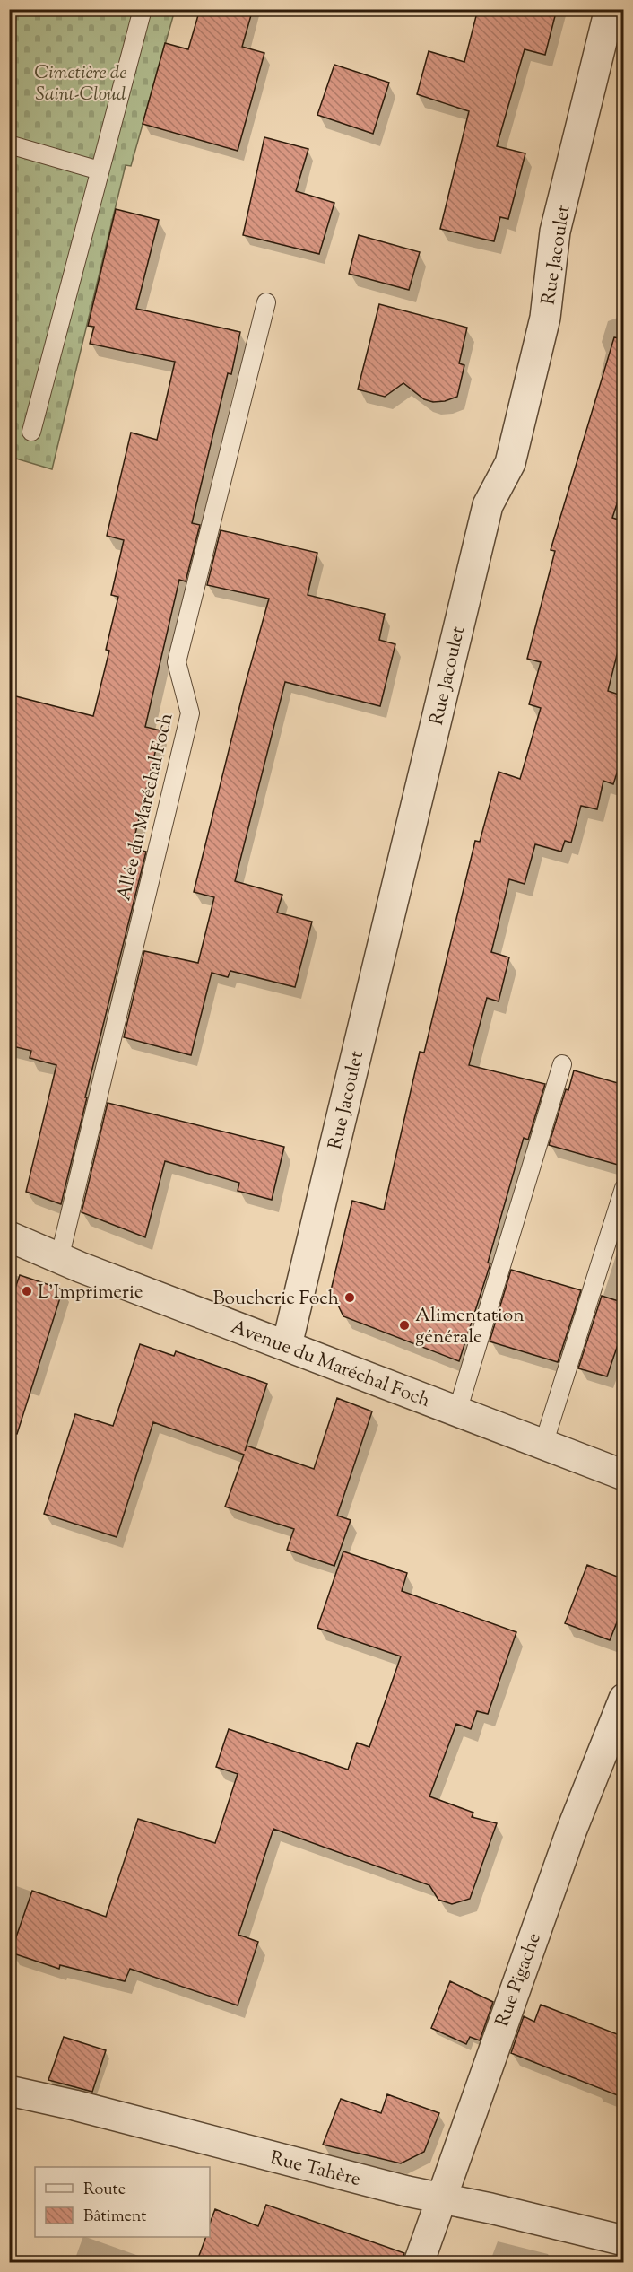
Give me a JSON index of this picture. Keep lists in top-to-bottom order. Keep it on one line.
{"streets":{"street":["Rue Jacoulet","Avenue du Maréchal Foch","Rue Pigache","Rue Tahère"],"lane":["Allée du Maréchal Foch"]},"crossings":[["Rue Jacoulet","Avenue du Maréchal Foch"],["Allée du Maréchal Foch","Avenue du Maréchal Foch"],["Rue Pigache","Rue Tahère"]],"parks":["Cimetière de Saint-Cloud"],"places":["L'Imprimerie","Boucherie Foch","Alimentation générale"],"legend":["Route","Bâtiment"]}
